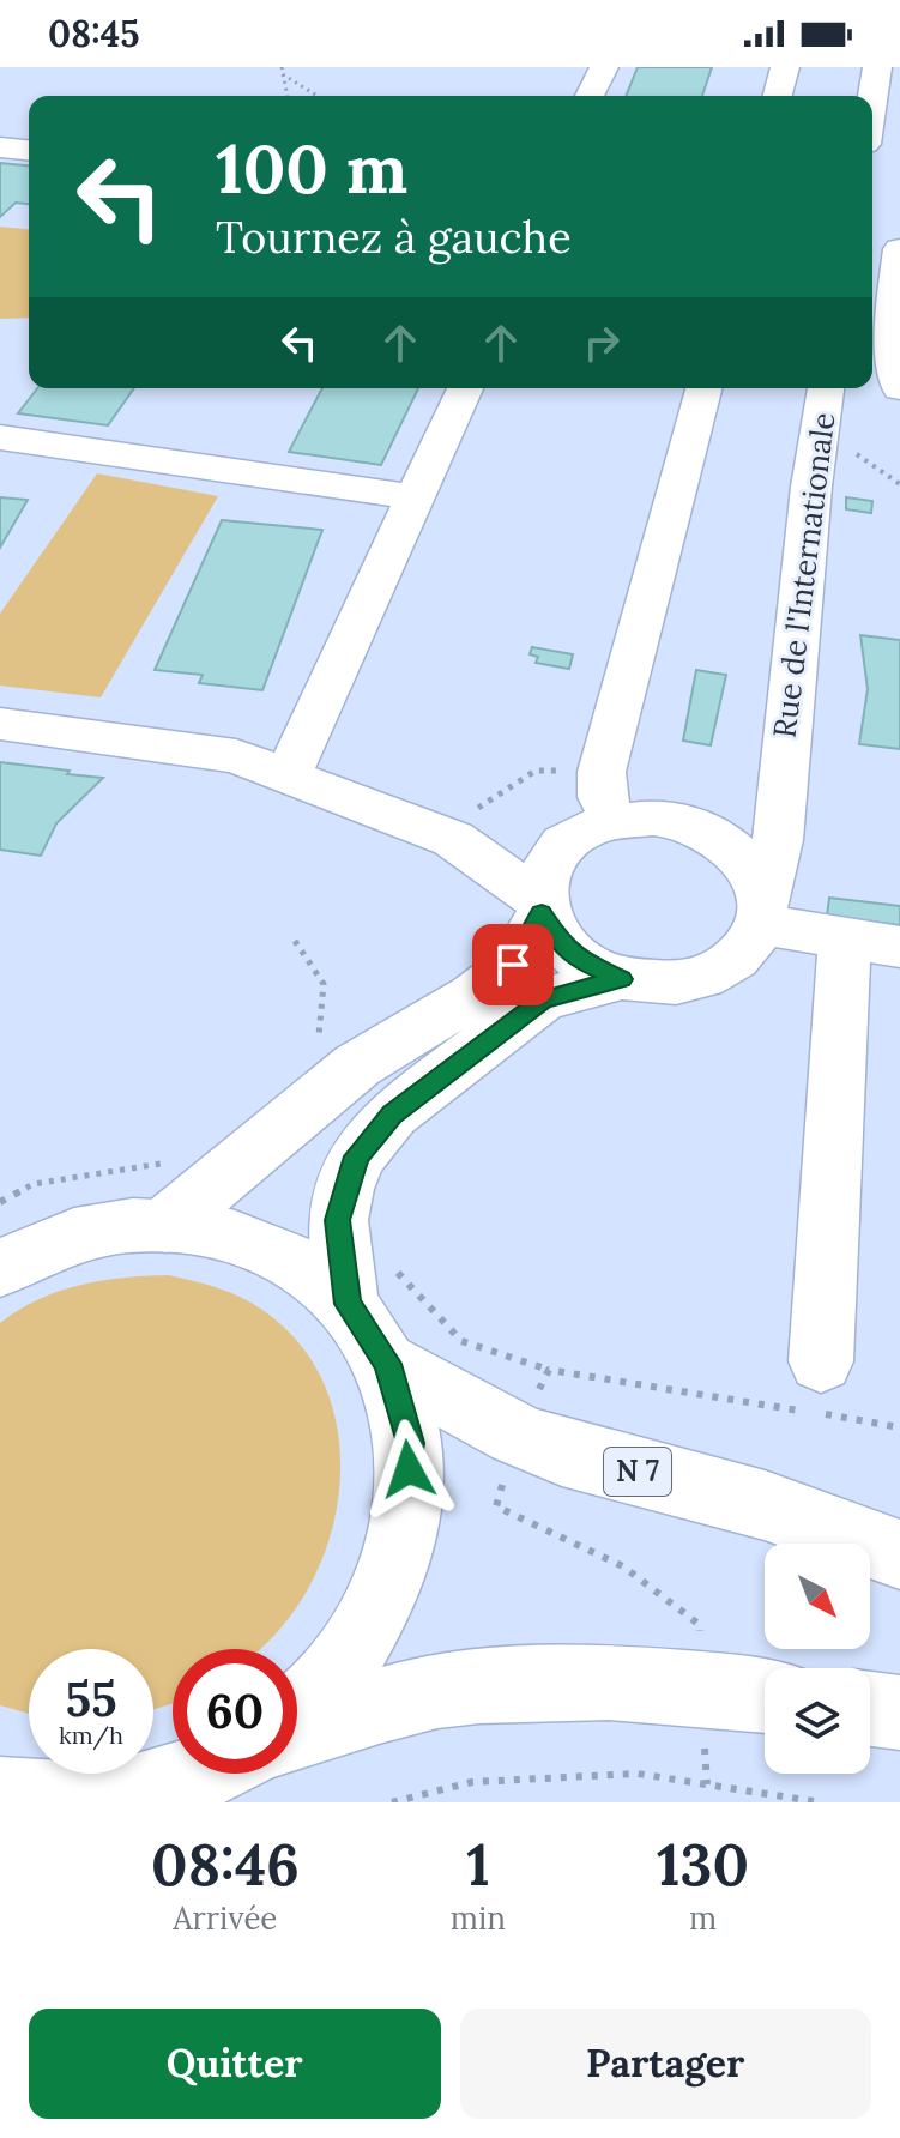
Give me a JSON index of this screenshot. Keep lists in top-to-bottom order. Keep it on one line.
{"streets":{"street":["Rue de l'Internationale","N 7"]},"north":"bottom right","page":{"status":"08:45","turn":["100 m","Tournez à gauche"],"speed":"55 km/h","limit":"60","eta":["08:46","Arrivée","1","min","130","m"],"buttons":["Quitter","Partager"]}}
